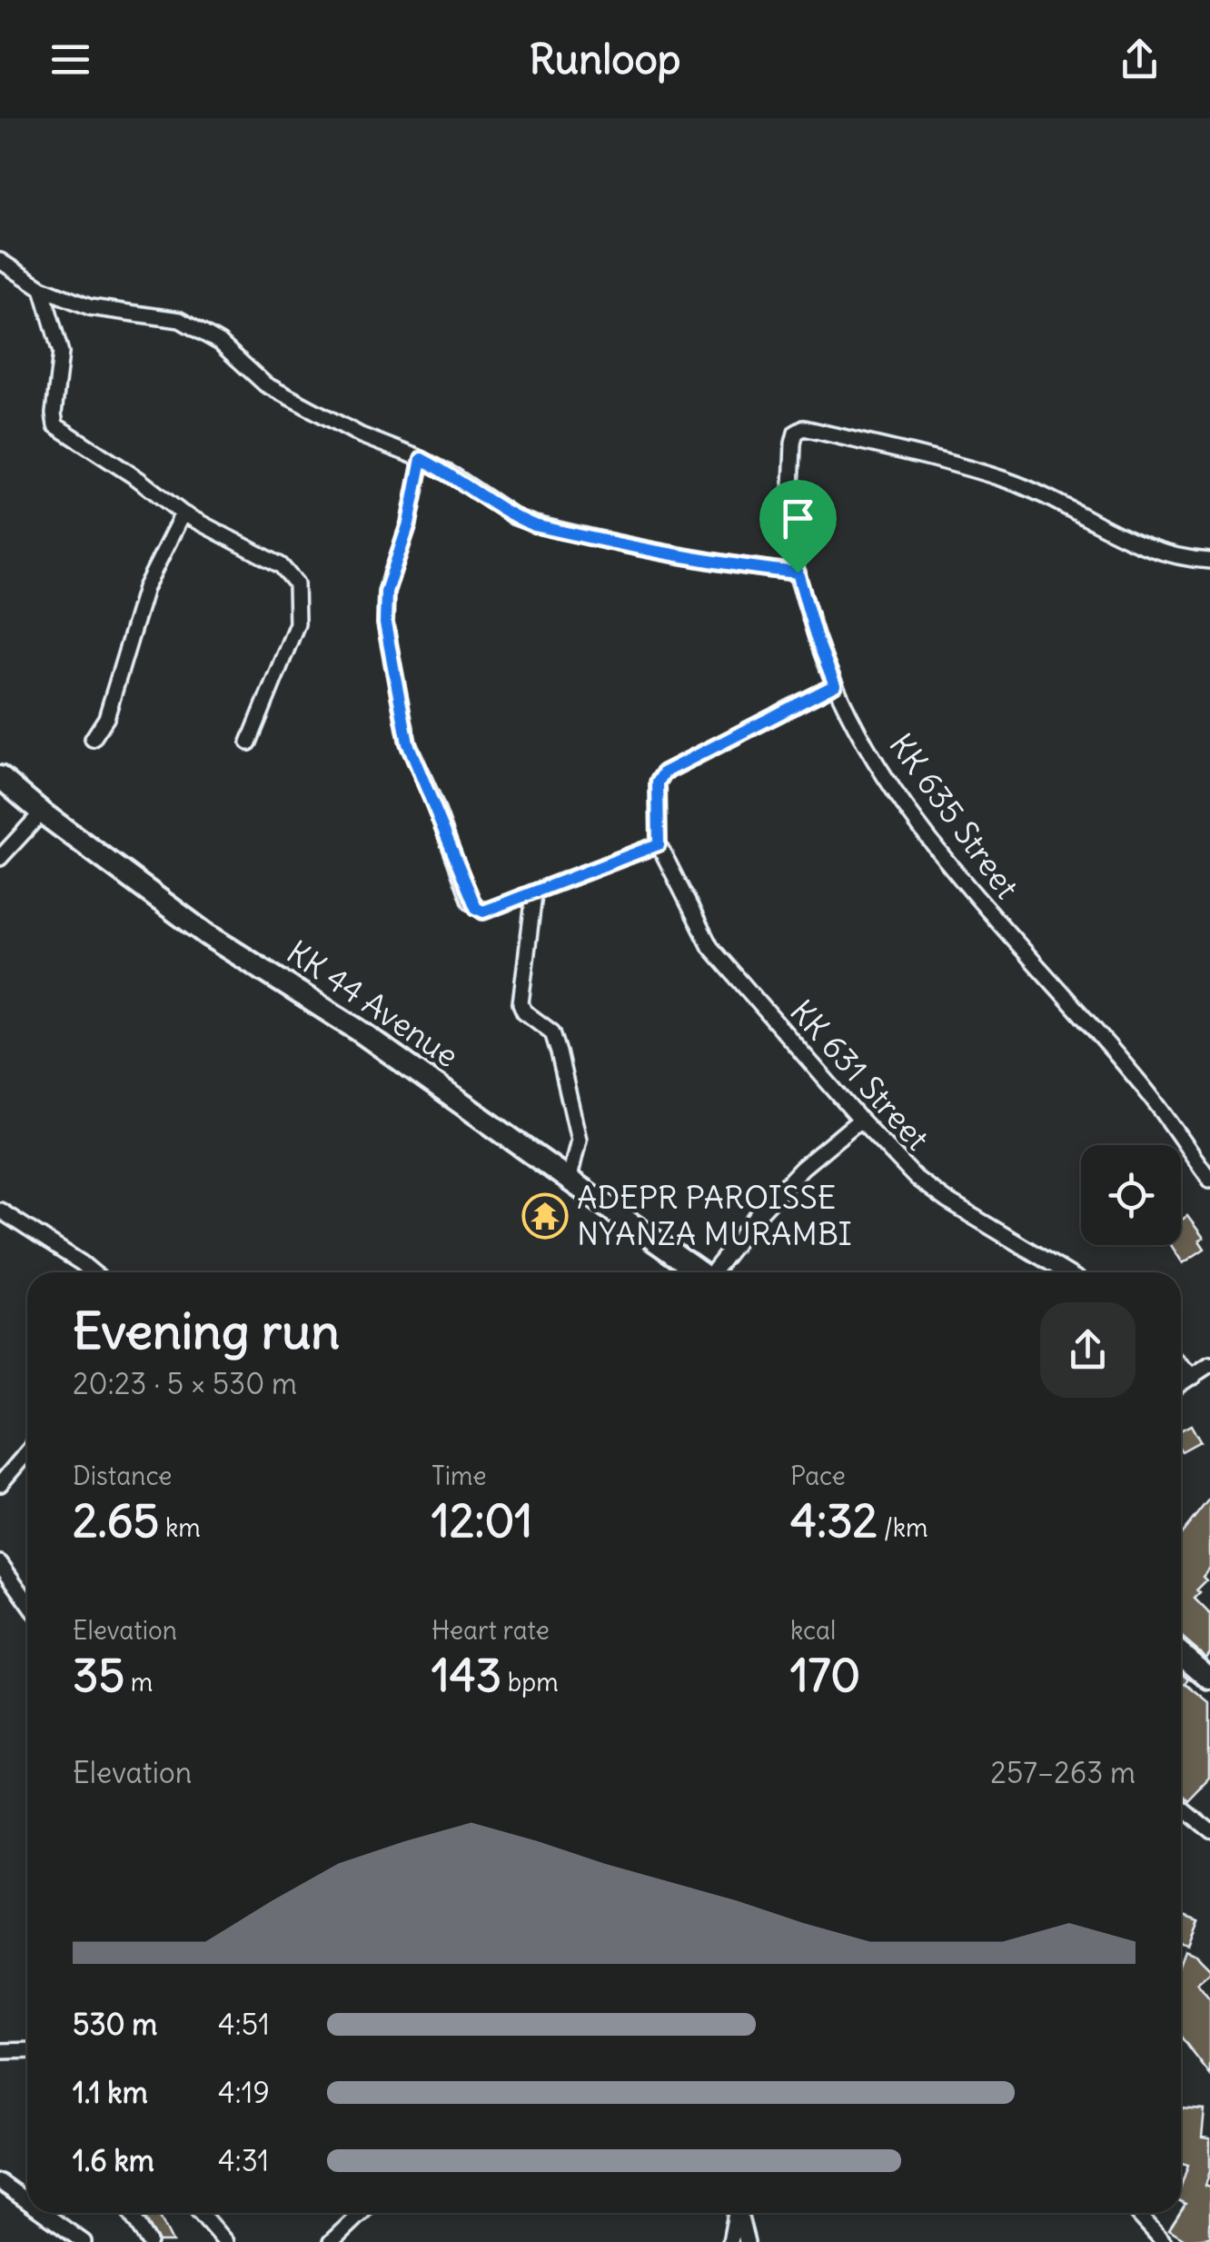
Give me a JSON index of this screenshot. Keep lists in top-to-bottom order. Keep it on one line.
{"streets":{"main road":["KK 44 Avenue"],"street":["KK 635 Street","KK 631 Street"]},"crossings":[["KK 635 Street","KK 631 Street"]],"places":{"temple":["ADEPR PAROISSE NYANZA MURAMBI"]},"page":{"header":"Runloop","heading":["Evening run","20:23 · 5 × 530 m"],"stats":[["Distance","2.65 km"],["Time","12:01"],["Pace","4:32 /km"],["Elevation","35 m"],["Heart rate","143 bpm"],["kcal","170"]],"chart":["Elevation","257–263 m"],"list":[{"name":"530 m","note":"4:51"},{"name":"1.1 km","note":"4:19"},{"name":"1.6 km","note":"4:31"}]}}
